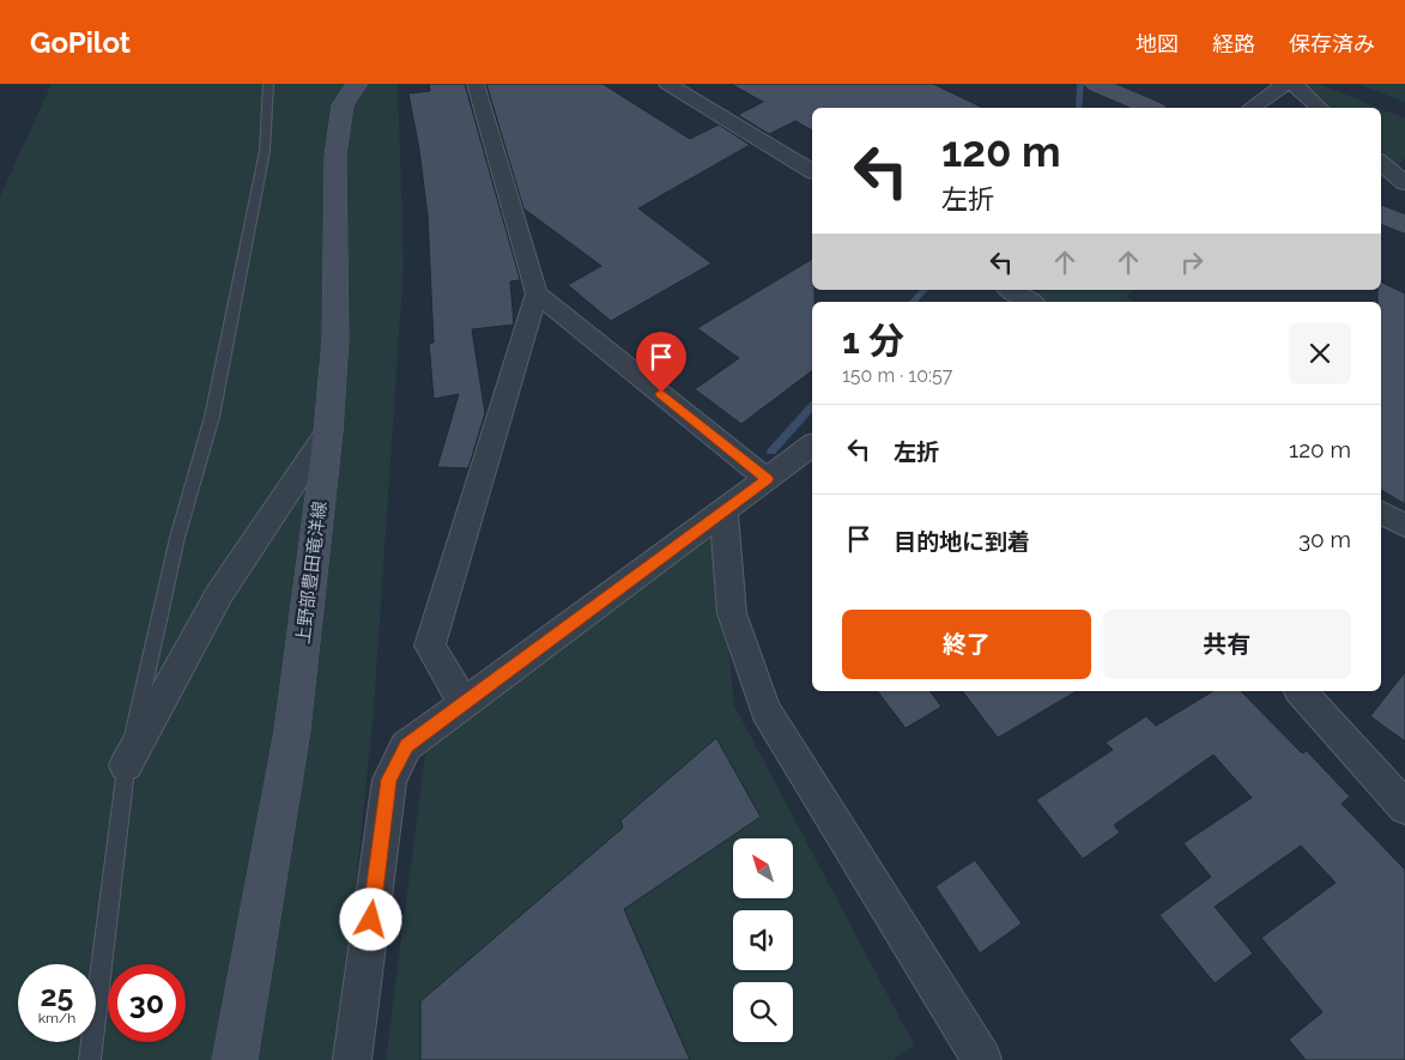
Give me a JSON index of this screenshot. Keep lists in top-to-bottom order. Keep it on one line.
{"streets":{"main road":["上野部豊田竜洋線"]},"north":"top left","page":{"header":"GoPilot","nav":["地図","経路","保存済み"],"turn":["120 m","左折"],"heading":["1 分","150 m · 10:57"],"list":[{"name":"左折","value":"120 m"},{"name":"目的地に到着","value":"30 m"}],"buttons":["終了","共有"],"speed":"25 km/h","limit":"30"}}
